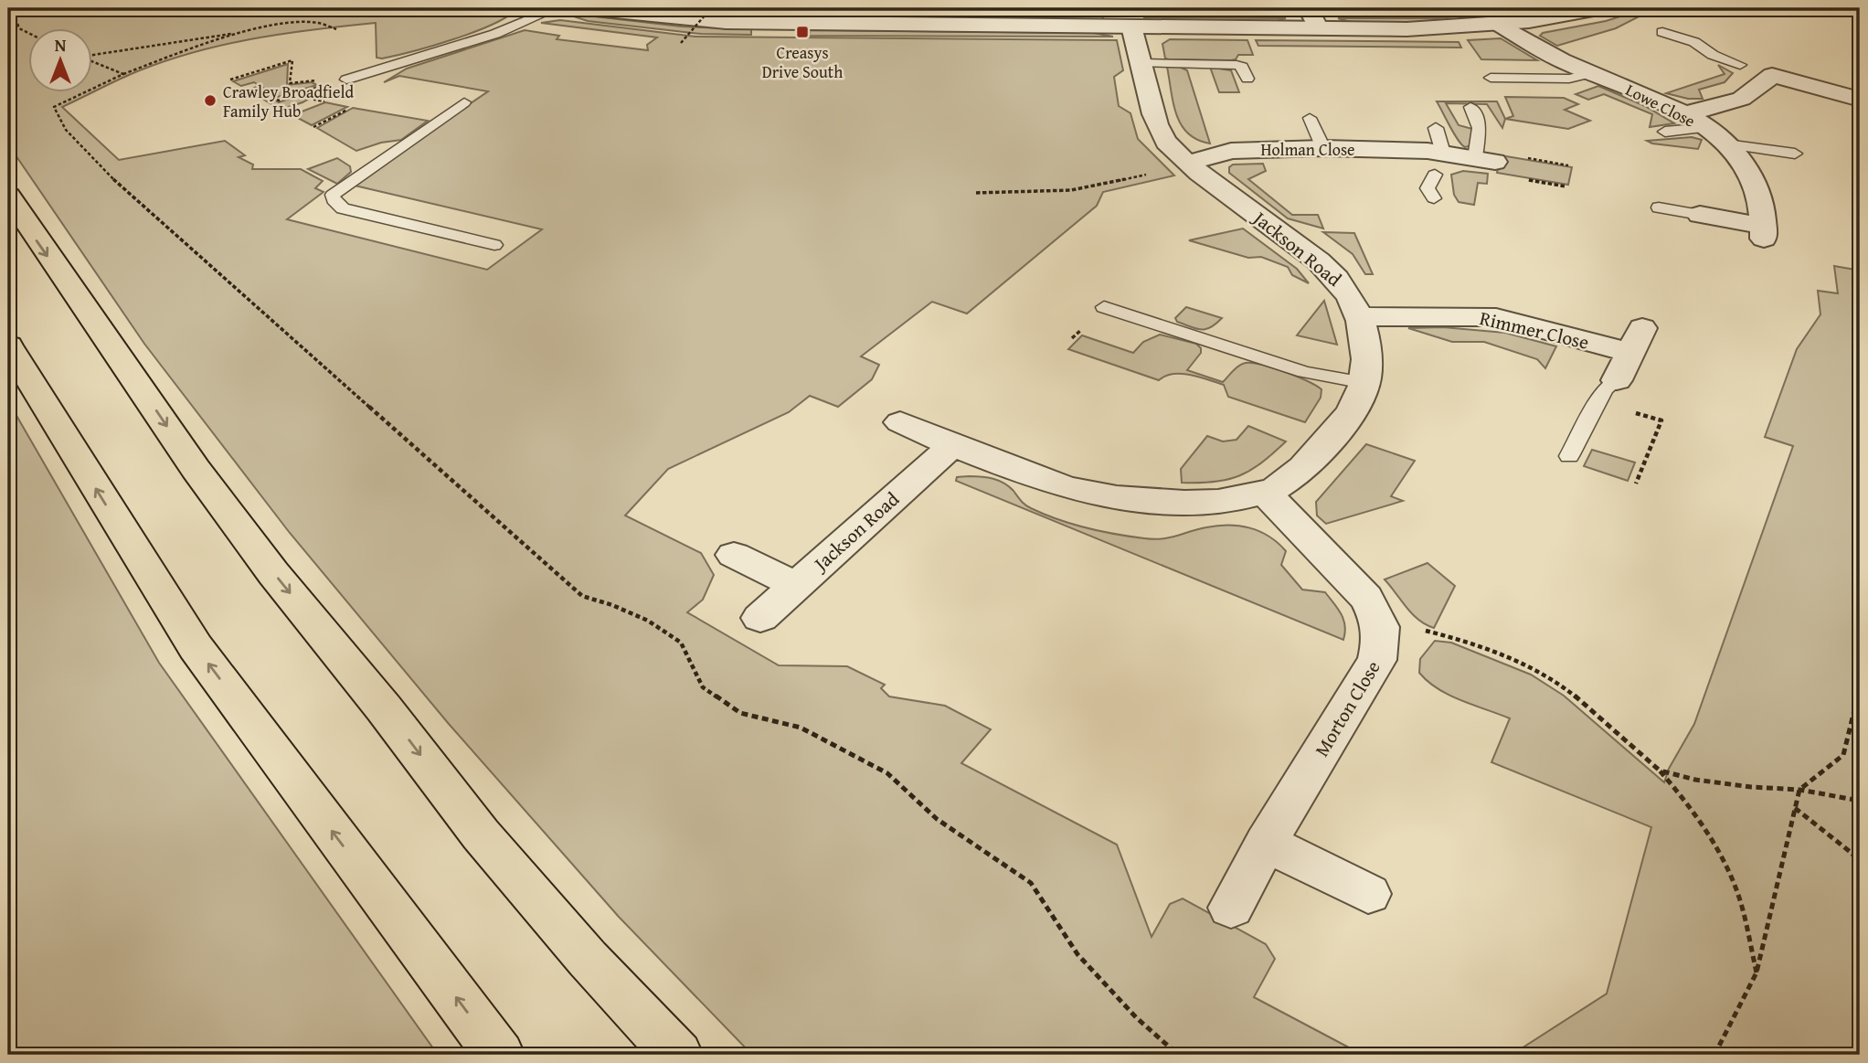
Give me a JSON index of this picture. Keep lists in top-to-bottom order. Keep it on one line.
{"streets":{"street":["Lowe Close","Holman Close","Jackson Road","Rimmer Close","Morton Close"]},"crossings":[["Holman Close","Jackson Road"],["Jackson Road","Rimmer Close"]],"places":{"transit":["Creasys Drive South"],"other":["Crawley Broadfield Family Hub"]},"north":"top"}
